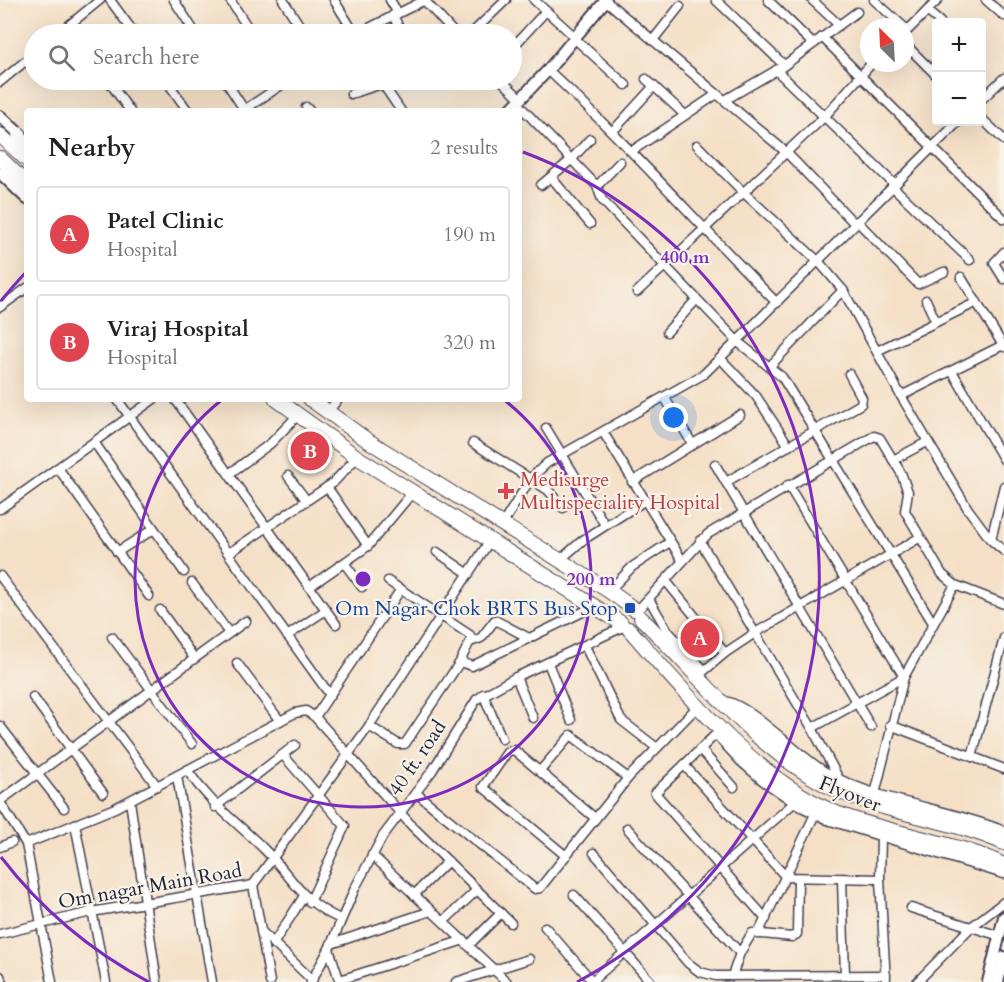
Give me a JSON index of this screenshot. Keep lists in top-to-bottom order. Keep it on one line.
{"streets":{"highway":["Flyover"],"street":["40 ft. road","Om nagar Main Road"]},"crossings":[["40 ft. road","Flyover"]],"places":{"health":["Medisurge Multispeciality Hospital"],"transit":["Om Nagar Chok BRTS Bus Stop"]},"north":"top left","page":{"map_buttons":["+","−"],"search":"Search here","heading":["Nearby","2 results"],"list":[{"mark":"A","name":"Patel Clinic","note":"Hospital","value":"190 m"},{"mark":"B","name":"Viraj Hospital","note":"Hospital","value":"320 m"}],"pins":["B","A"]},"rings":["400 m","200 m"]}
